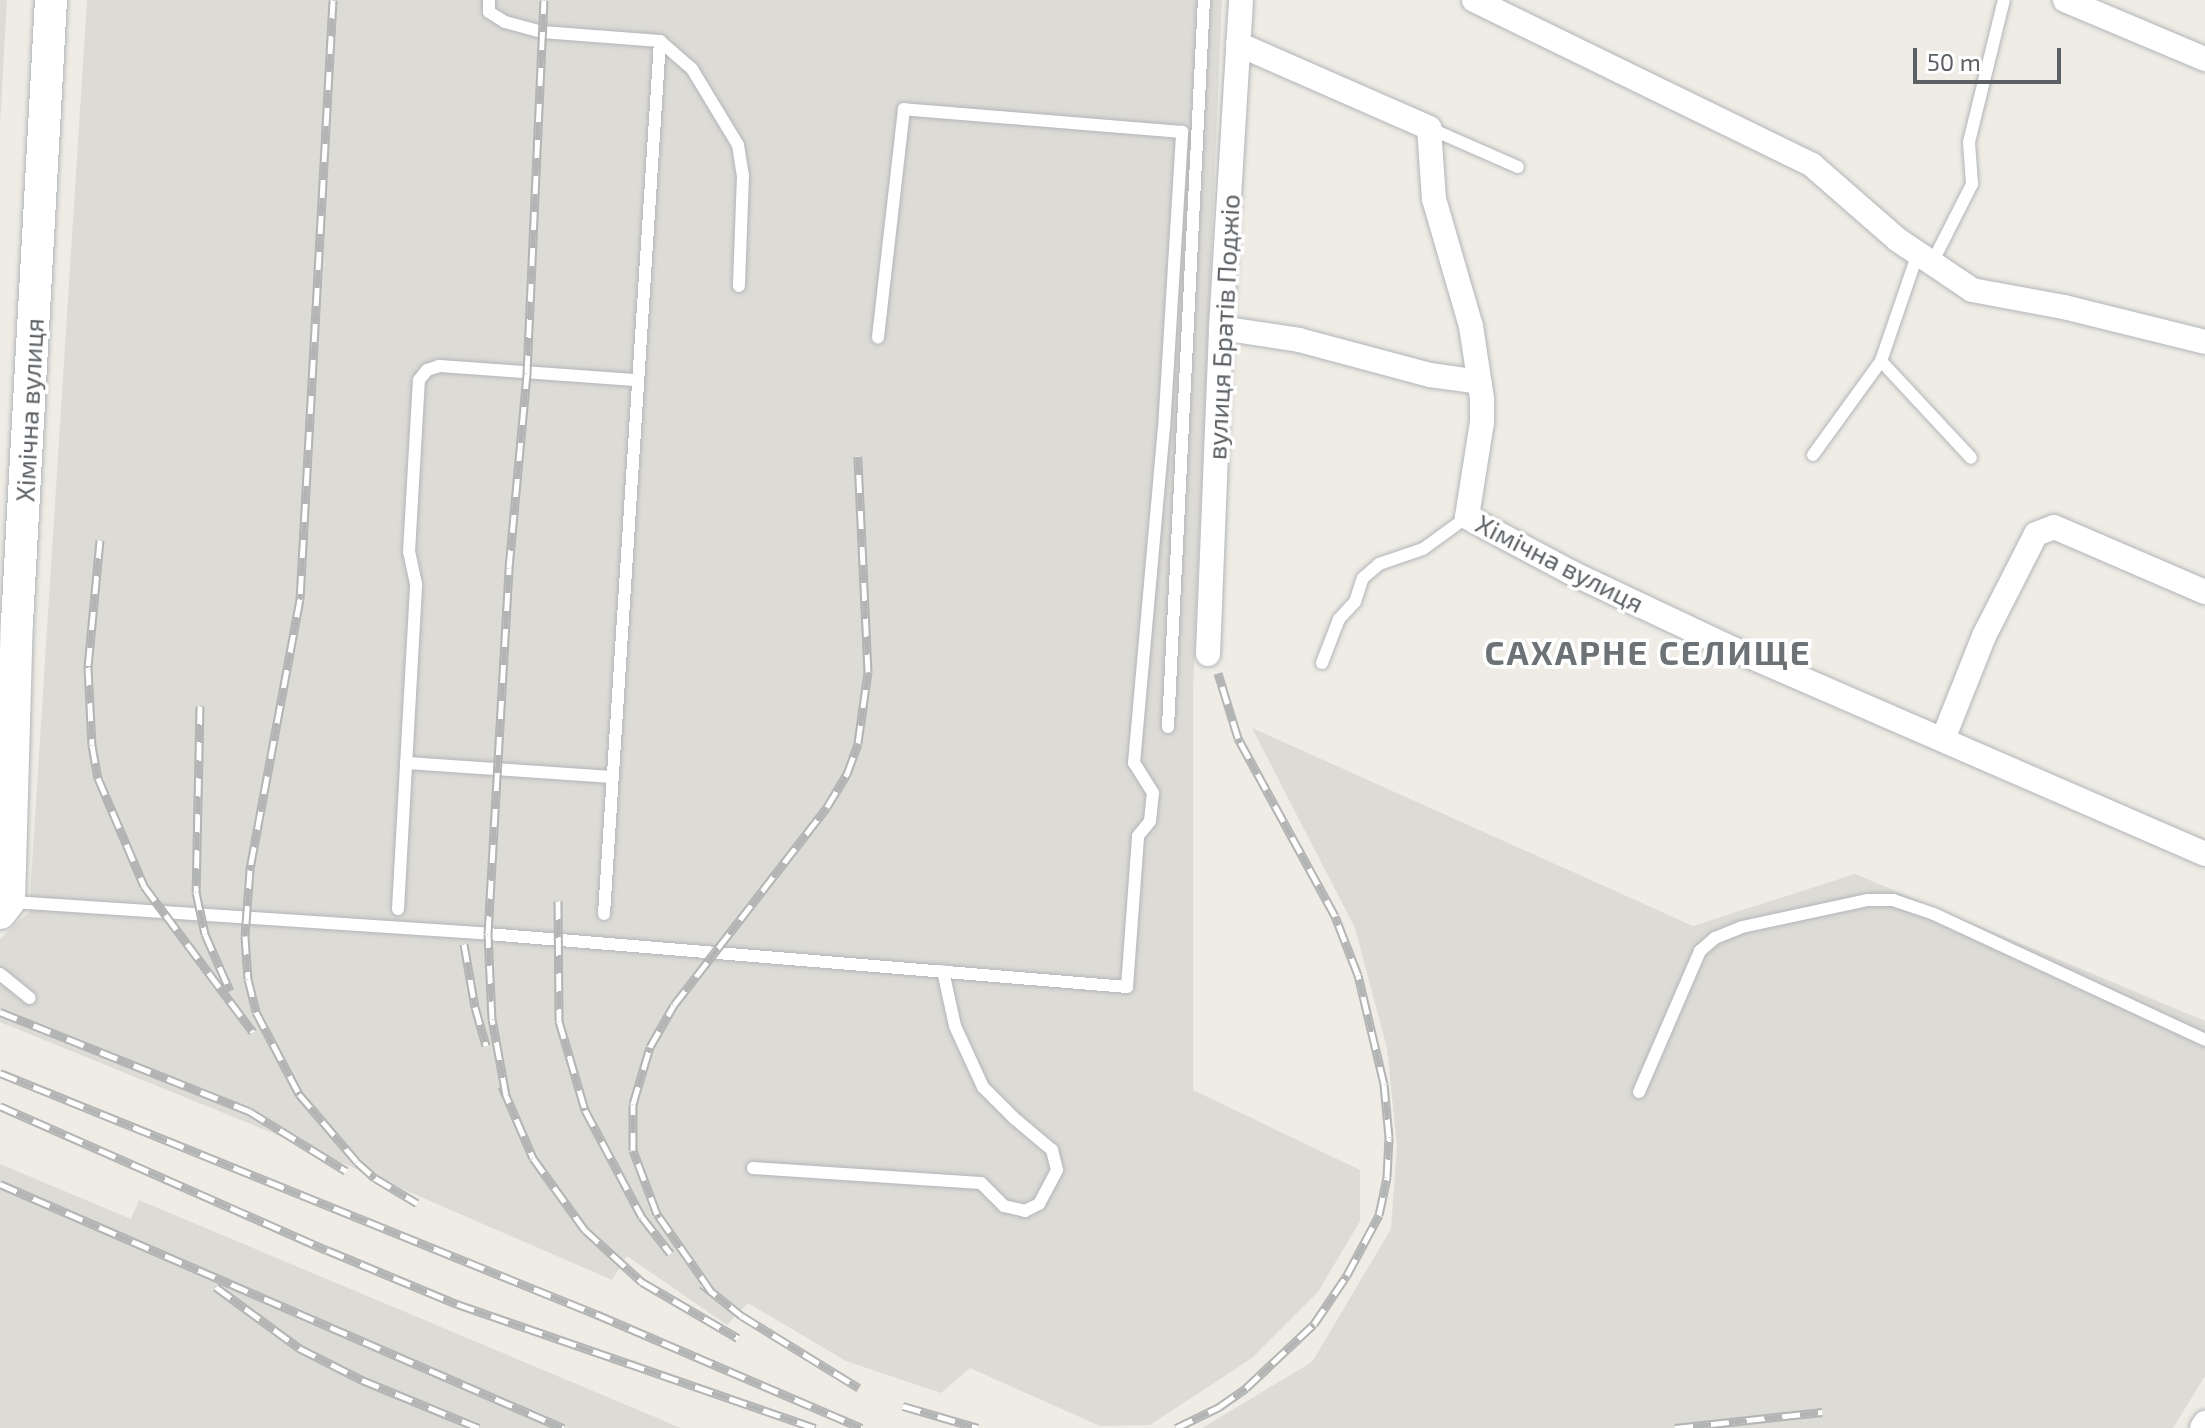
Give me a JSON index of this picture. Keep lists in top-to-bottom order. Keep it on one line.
{"streets":{"main road":["Хімічна вулиця"],"street":["вулиця Братів Поджіо"]},"districts":["САХАРНЕ СЕЛИЩЕ"],"scale_bar":"50 m"}
